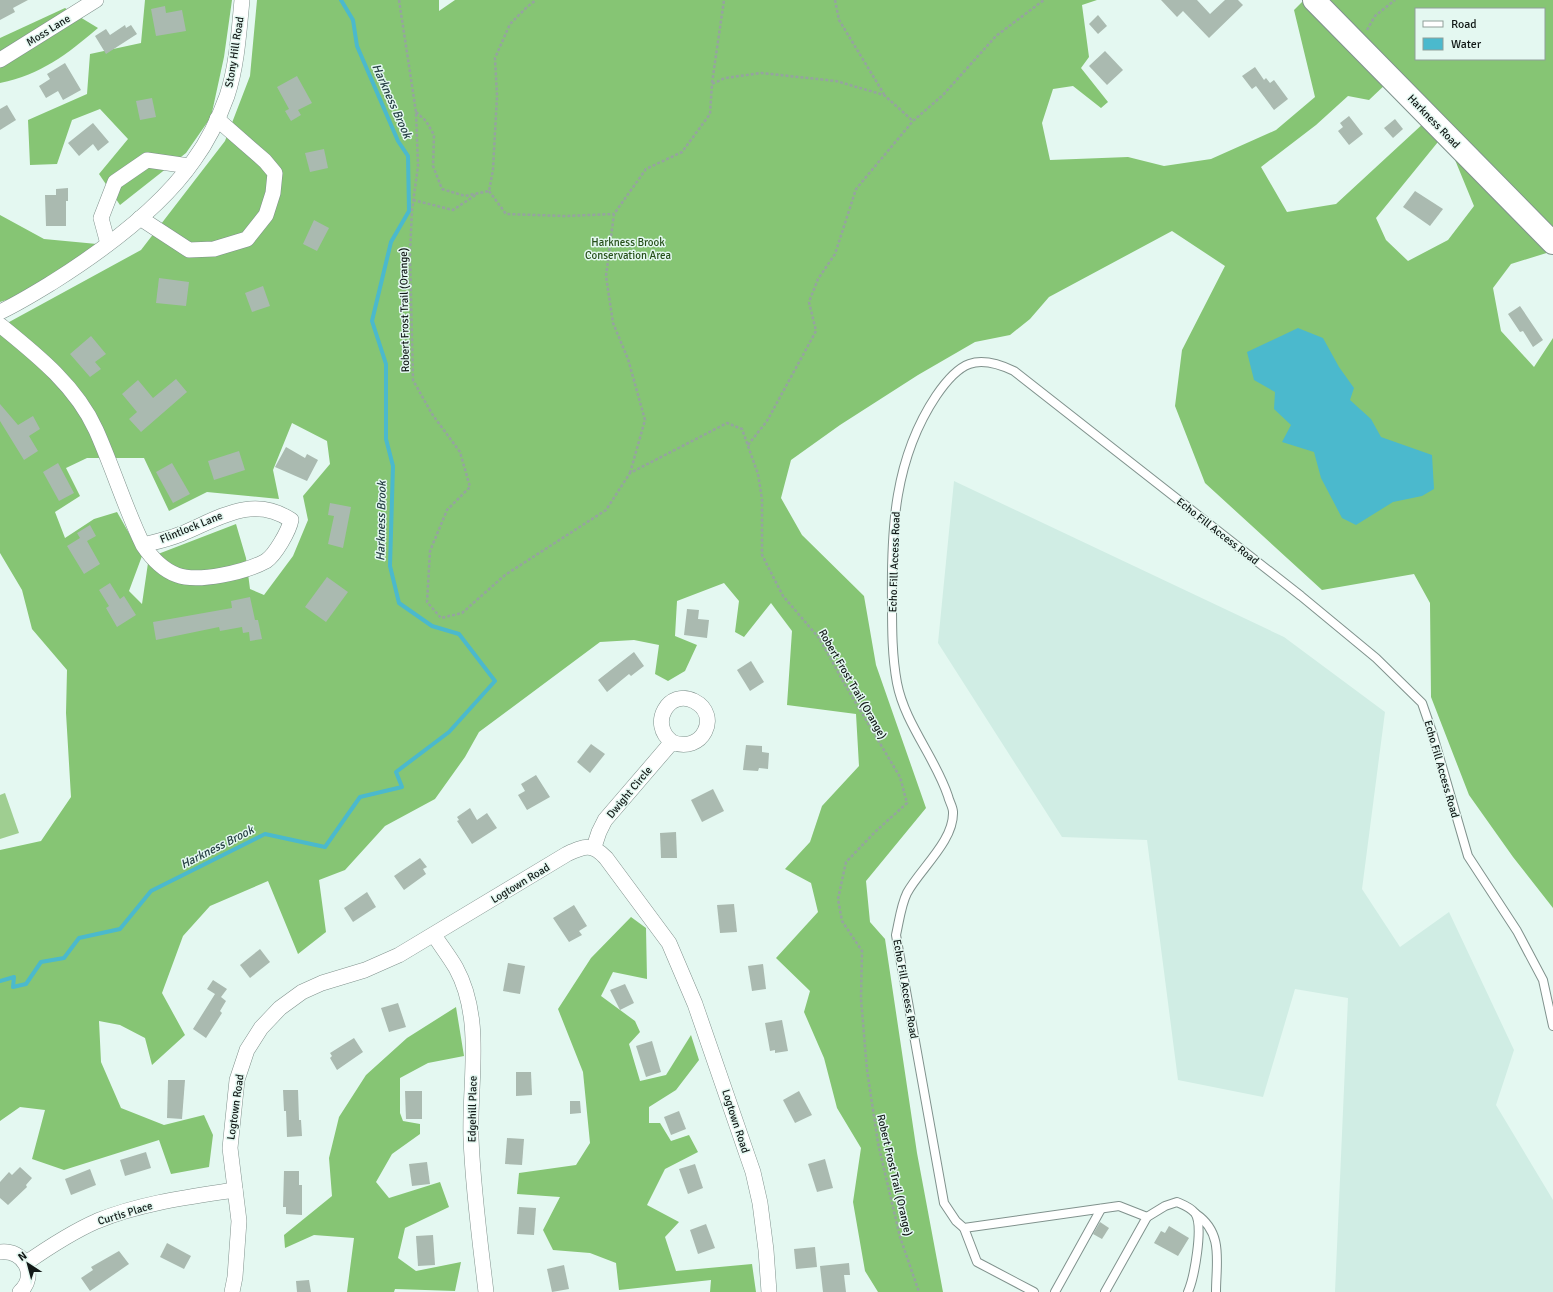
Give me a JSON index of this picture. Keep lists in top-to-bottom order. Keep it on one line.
{"streets":{"main road":["Harkness Road"],"street":["Moss Lane","Stony Hill Road","Flintlock Lane","Dwight Circle","Logtown Road","Edgehill Place","Curtis Place"],"lane":["Echo Fill Access Road"],"path":["Robert Frost Trail (Orange)"]},"crossings":[["Dwight Circle","Logtown Road"],["Logtown Road","Edgehill Place"],["Logtown Road","Curtis Place"]],"water":["Harkness Brook"],"parks":["Harkness Brook Conservation Area"],"legend":["Road","Water"],"north":"top left"}
